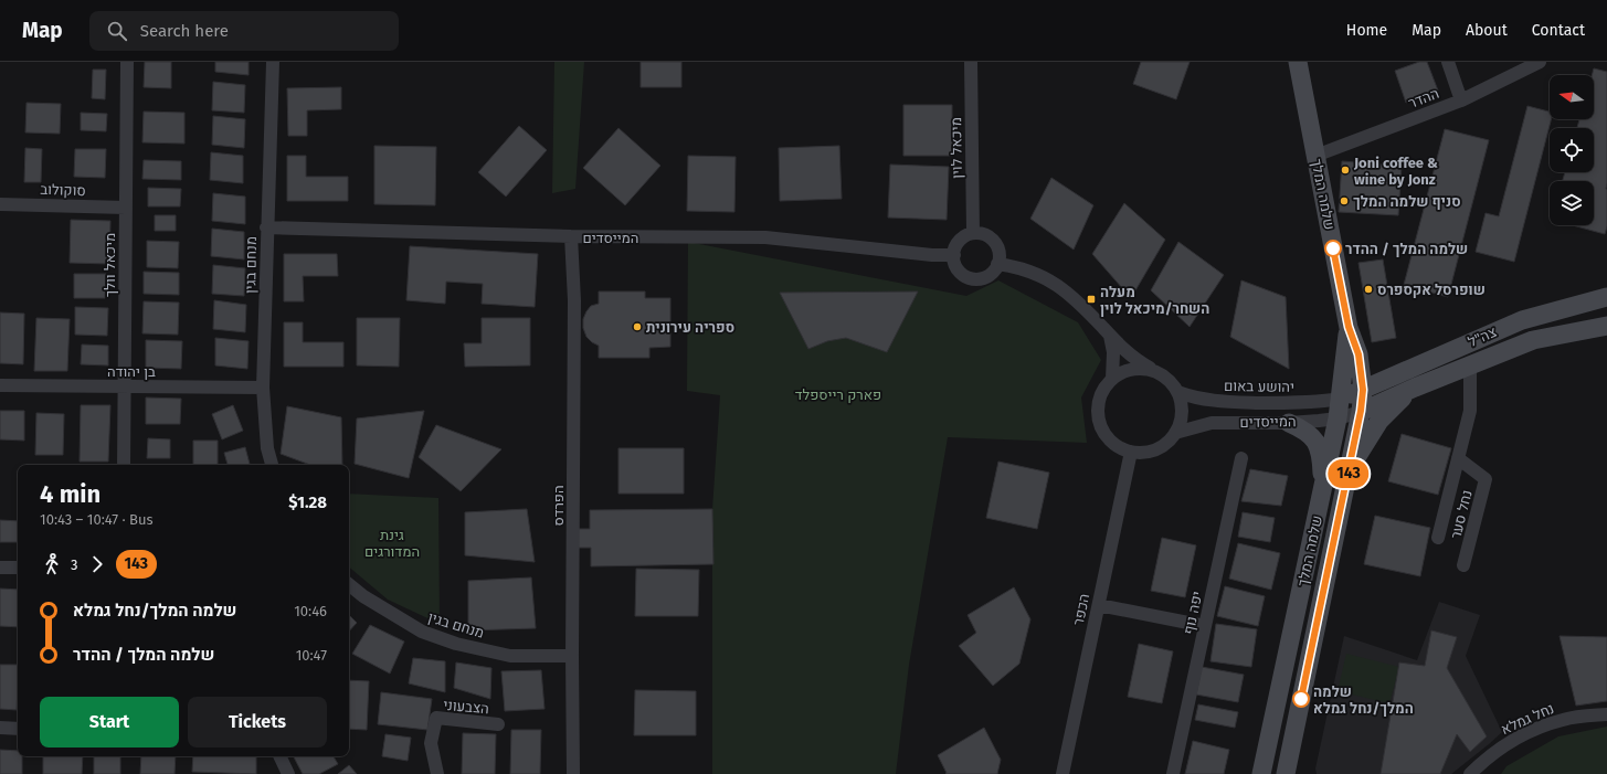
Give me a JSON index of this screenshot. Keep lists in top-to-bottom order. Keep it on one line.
{"streets":{"street":["ההדר","מיכאל לוין","סוקולוב","שלמה המלך","המייסדים","מיכאל וולך","מנחם בגין","צה\"ל","בן יהודה","יהושע באום","הפרדס","נחל סער","הכפר","יפה נוף","הצבעוני","נחל גמלא"]},"crossings":[["ההדר","שלמה המלך"],["מיכאל לוין","המייסדים"],["סוקולוב","מיכאל וולך"],["שלמה המלך","המייסדים"],["שלמה המלך","צה\"ל"],["שלמה המלך","יהושע באום"],["המייסדים","מנחם בגין"],["המייסדים","צה\"ל"],["המייסדים","יהושע באום"],["המייסדים","הפרדס"],["המייסדים","הכפר"],["מיכאל וולך","בן יהודה"],["מנחם בגין","בן יהודה"],["מנחם בגין","הפרדס"],["צה\"ל","נחל סער"],["יהושע באום","הכפר"]],"parks":["פארק רייספלד","גינת המדורגים"],"places":{"other":["Joni coffee & wine by Jonz","סניף שלמה המלך","שלמה המלך / ההדר","שופרסל אקספרס","ספריה עירונית","שלמה המלך/נחל גמלא"],"transit":["מעלה השחר/מיכאל לוין"]},"lines":["bus line 143"],"north":"left","page":{"header":"Map","search":"Search here","nav":["Home","Map","About","Contact"],"on_map":"143","heading":["4 min","10:43 – 10:47 · Bus","$1.28"],"legs":["3","143"],"list":[{"name":"שלמה המלך/נחל גמלא","value":"10:46"},{"name":"שלמה המלך / ההדר","value":"10:47"}],"buttons":["Start","Tickets"]}}
